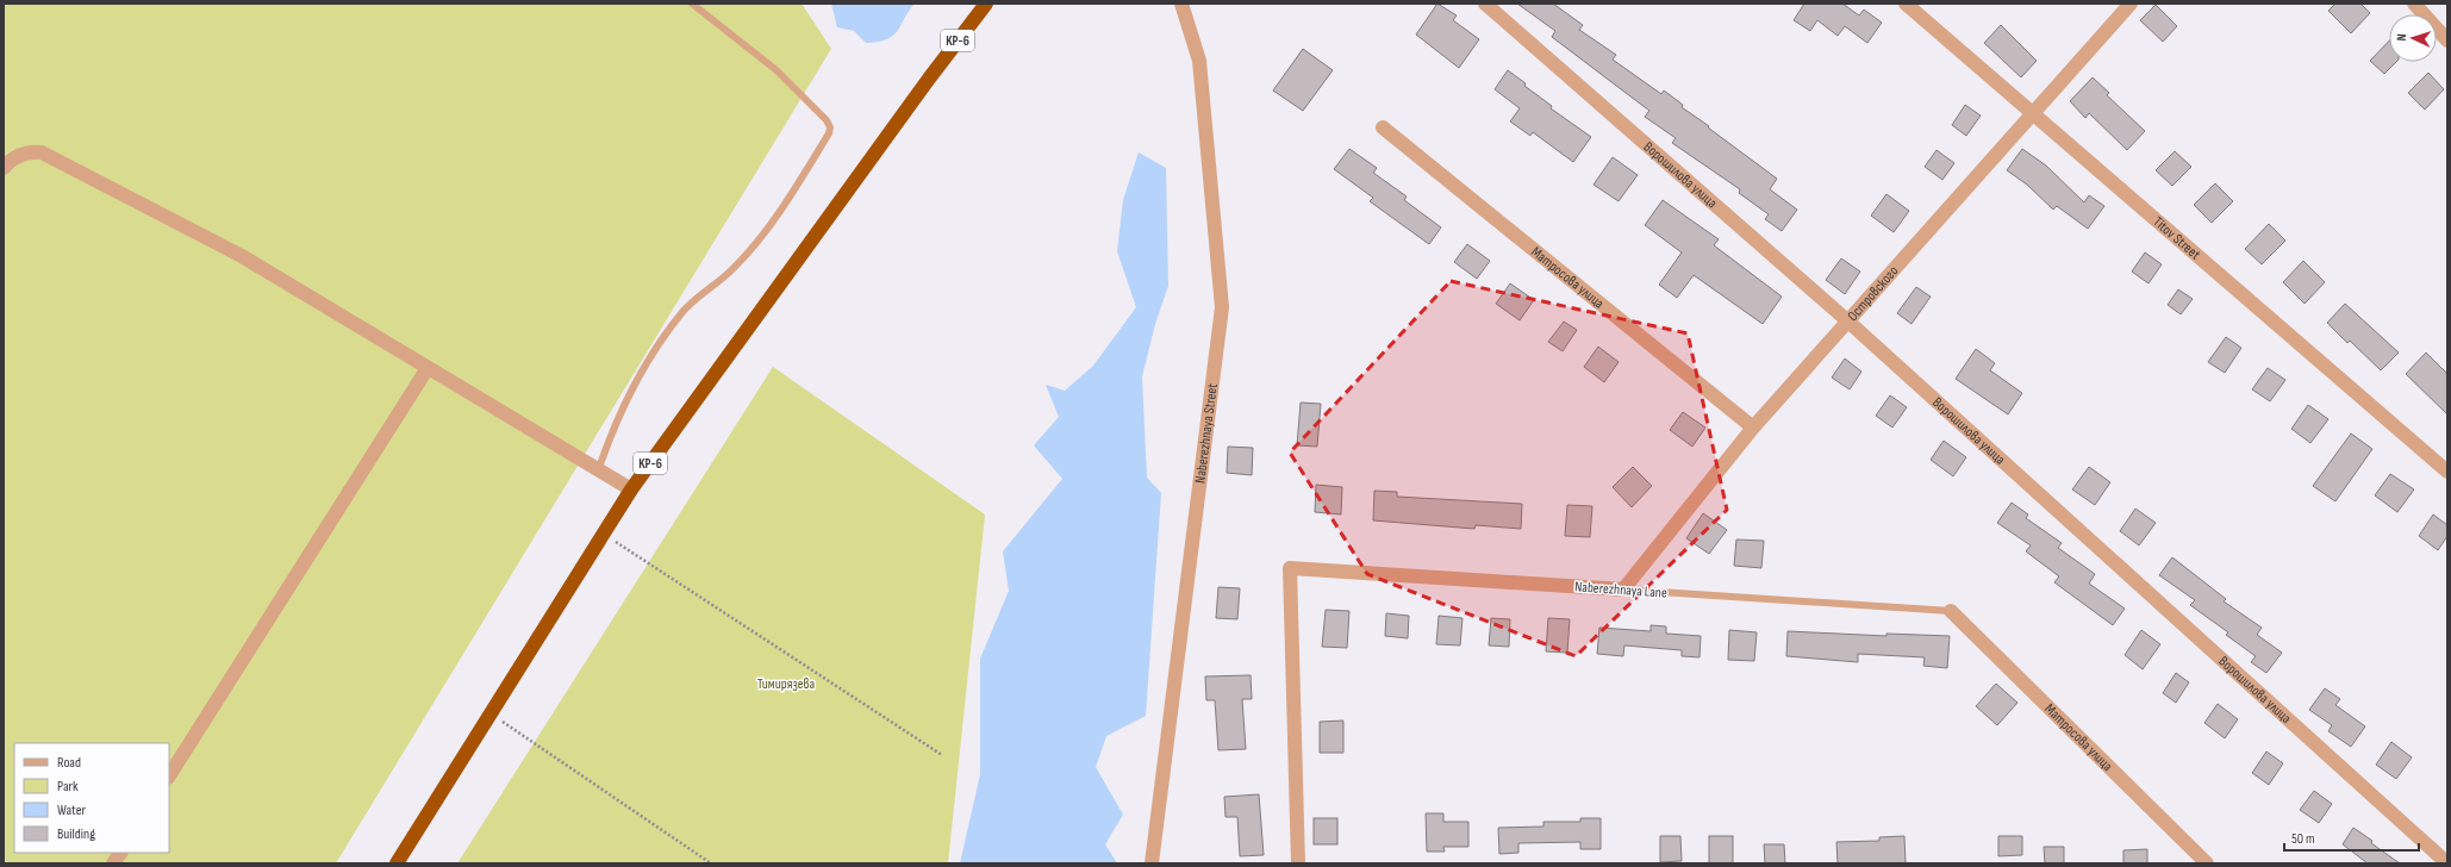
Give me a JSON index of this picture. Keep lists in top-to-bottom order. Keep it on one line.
{"streets":{"highway":["KP-6"],"street":["Ворошилова улица","Titov Street","Матросова улица","Островского","Naberezhnaya Street","Naberezhnaya Lane"]},"crossings":[["Ворошилова улица","Островского"],["Titov Street","Островского"],["Матросова улица","Островского"],["Матросова улица","Naberezhnaya Lane"],["Островского","Naberezhnaya Lane"]],"parks":["Тимирязева"],"legend":["Road","Park","Water","Building"],"scale_bar":"50 m","north":"left"}
